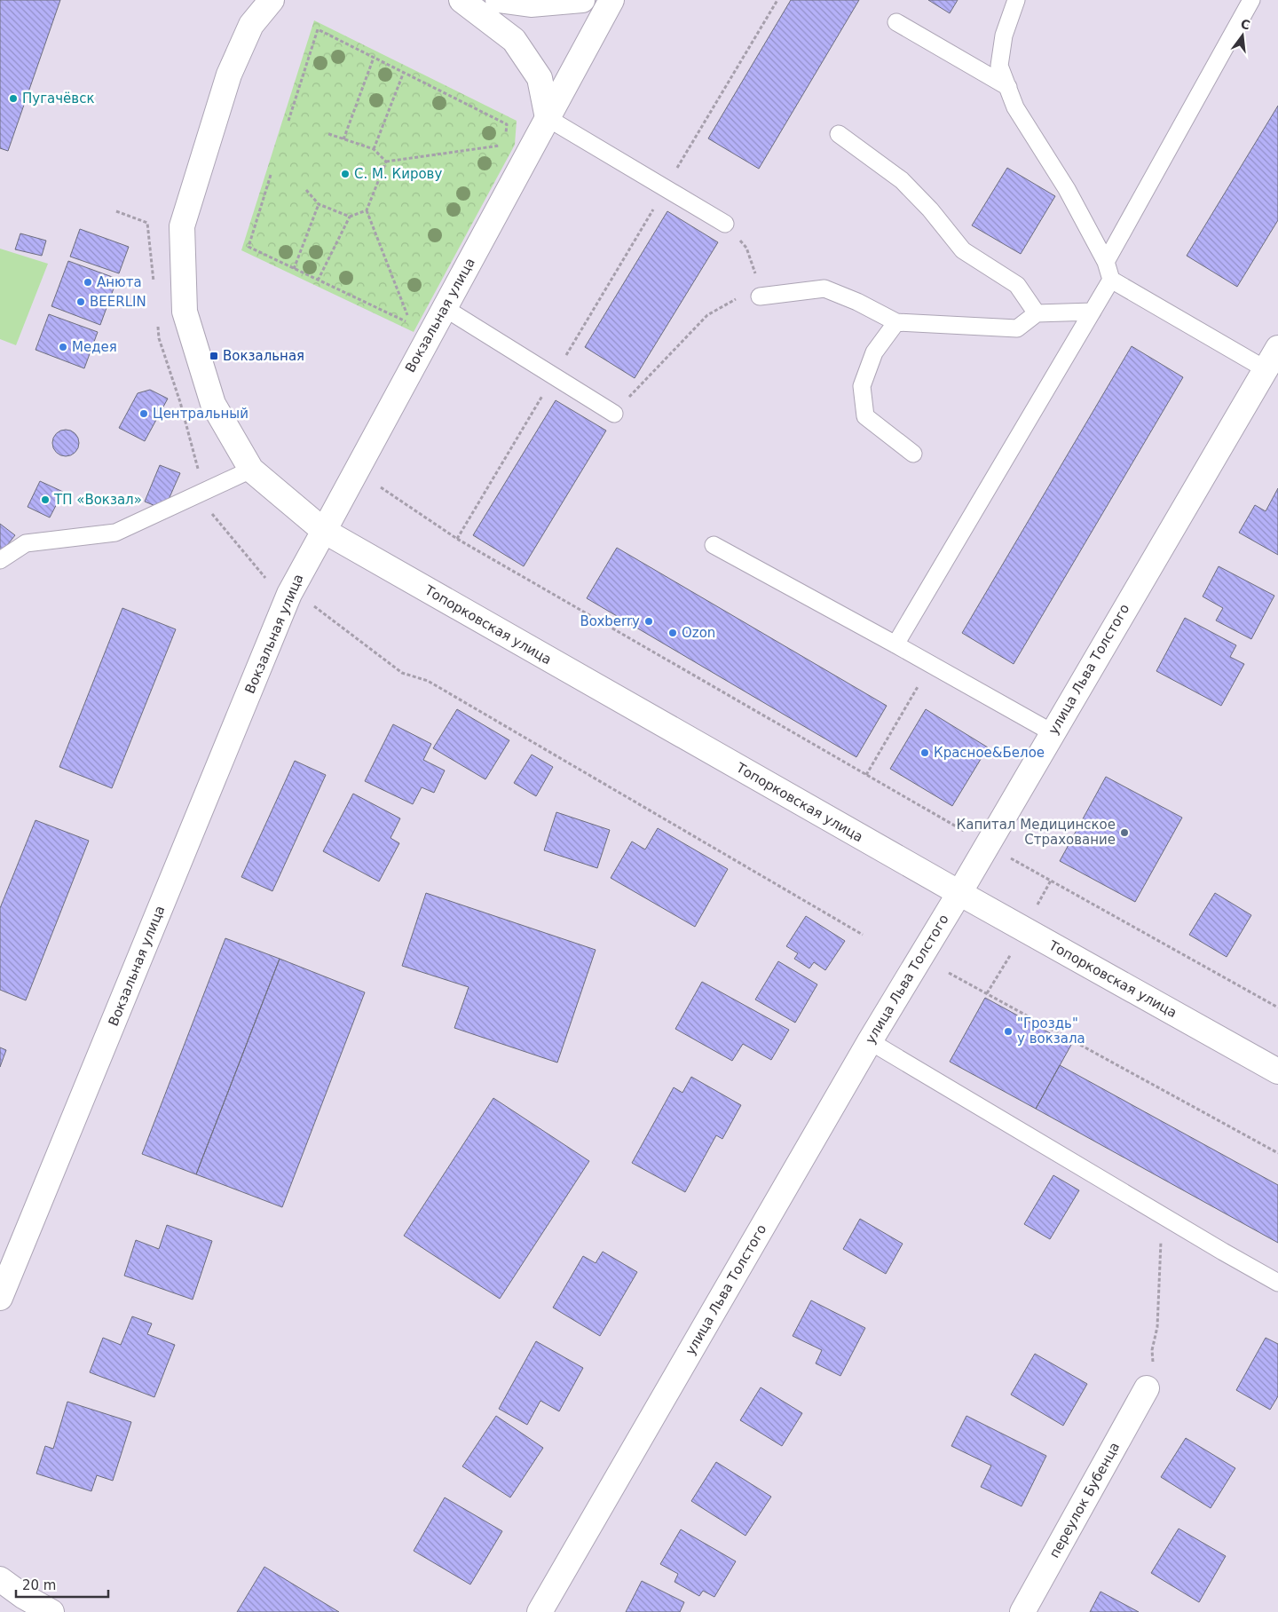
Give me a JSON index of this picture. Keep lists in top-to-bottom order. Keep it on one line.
{"streets":{"street":["Вокзальная улица","Топорковская улица","улица Льва Толстого","переулок Бубенца"]},"crossings":[["Вокзальная улица","Топорковская улица"],["Топорковская улица","улица Льва Толстого"]],"places":{"other":["Пугачёвск","С. М. Кирову","Анюта","BEERLIN","Медея","Центральный","ТП «Вокзал»","Boxberry","Ozon","Красное&Белое","Капитал Медицинское Страхование","\"Гроздь\" у вокзала"],"transit":["Вокзальная"]},"scale_bar":"20 m","north":"top"}
